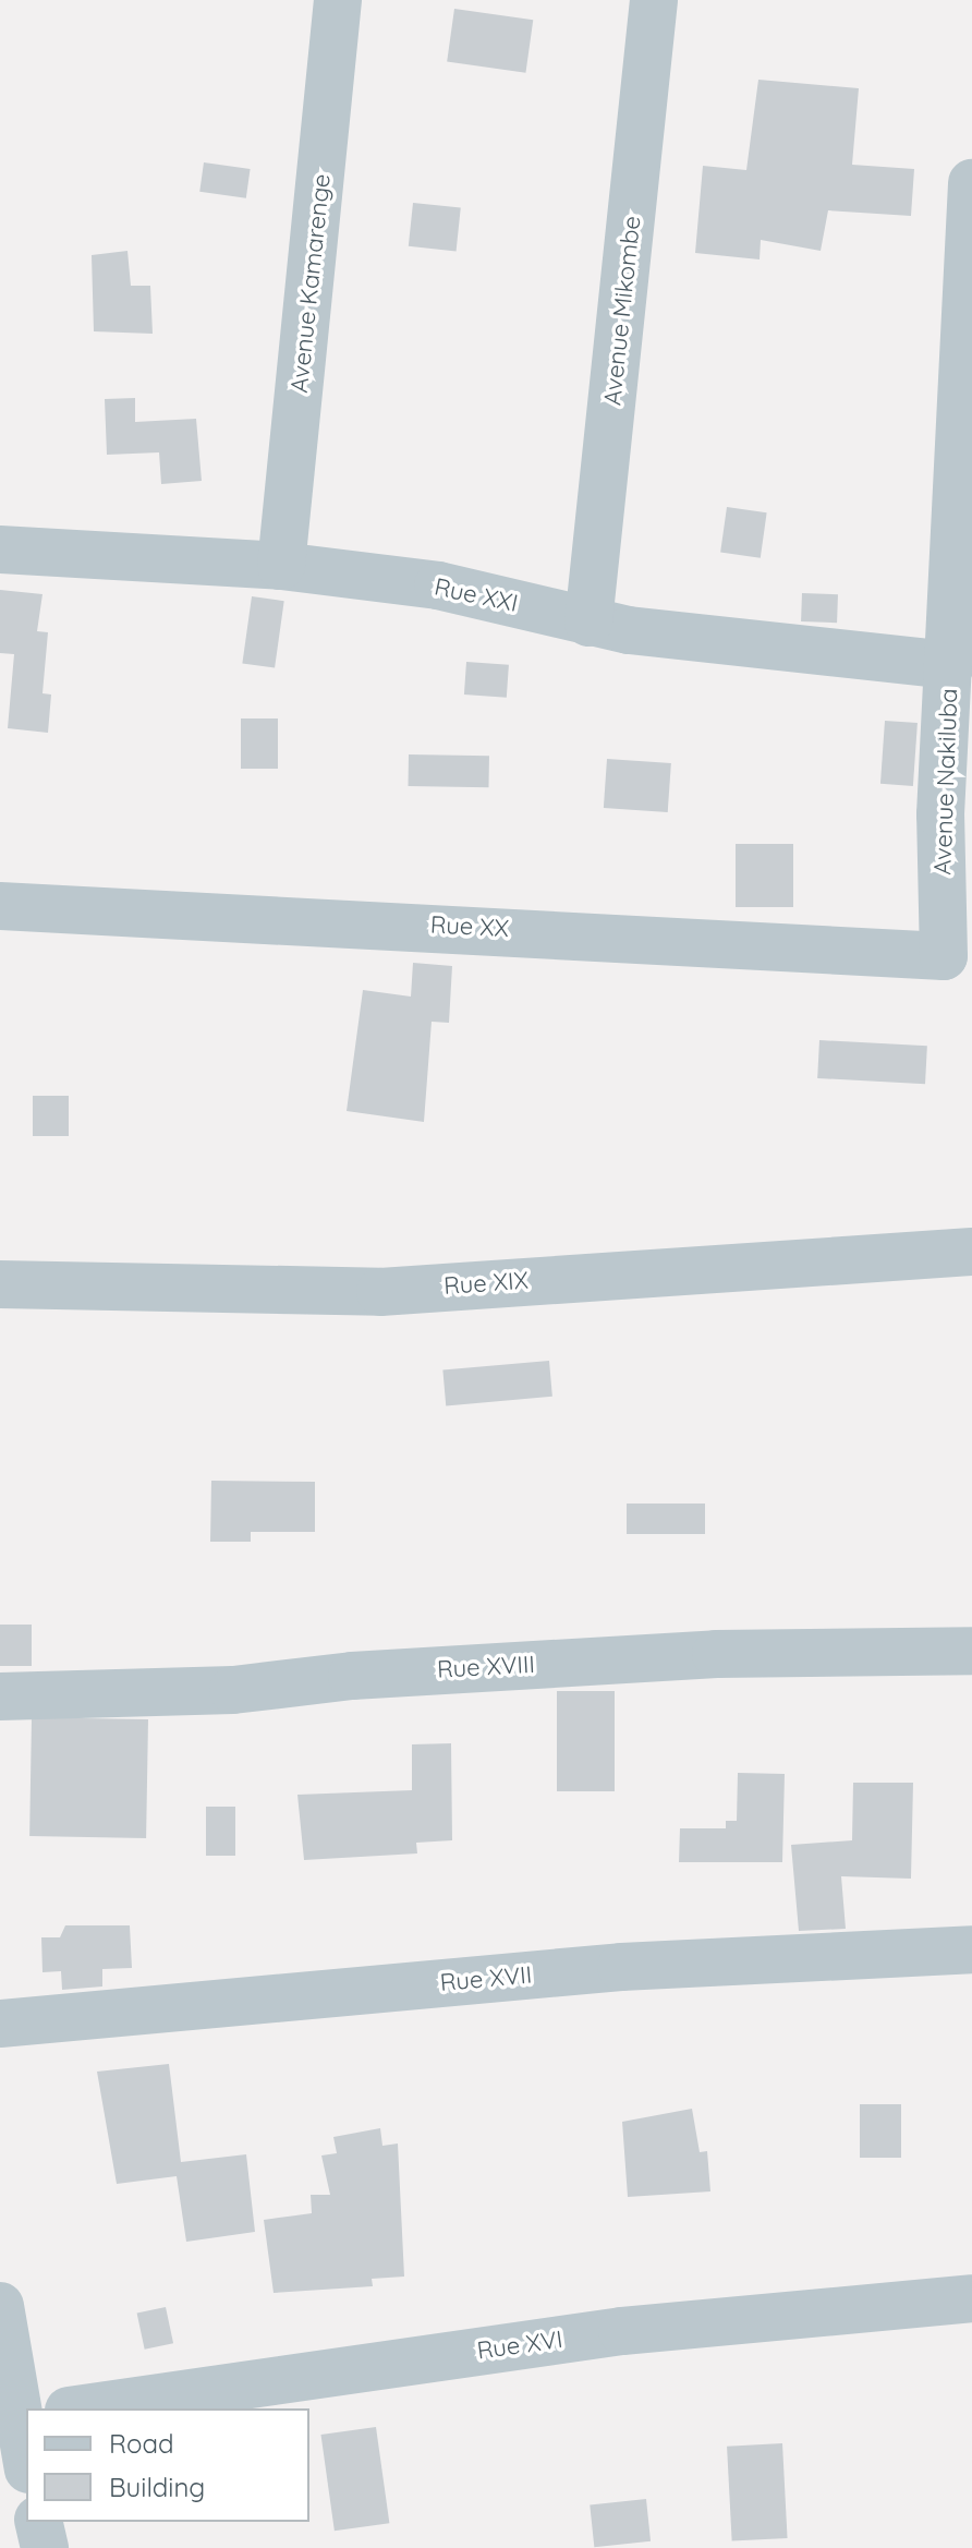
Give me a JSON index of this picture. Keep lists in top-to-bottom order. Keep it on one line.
{"streets":{"street":["Avenue Kamarenge","Avenue Mikombe","Rue XXI","Avenue Nakiluba","Rue XX","Rue XIX","Rue XVIII","Rue XVII","Rue XVI"]},"crossings":[["Avenue Kamarenge","Rue XXI"],["Avenue Mikombe","Rue XXI"],["Rue XXI","Avenue Nakiluba"],["Avenue Nakiluba","Rue XX"]],"legend":["Road","Building"]}
